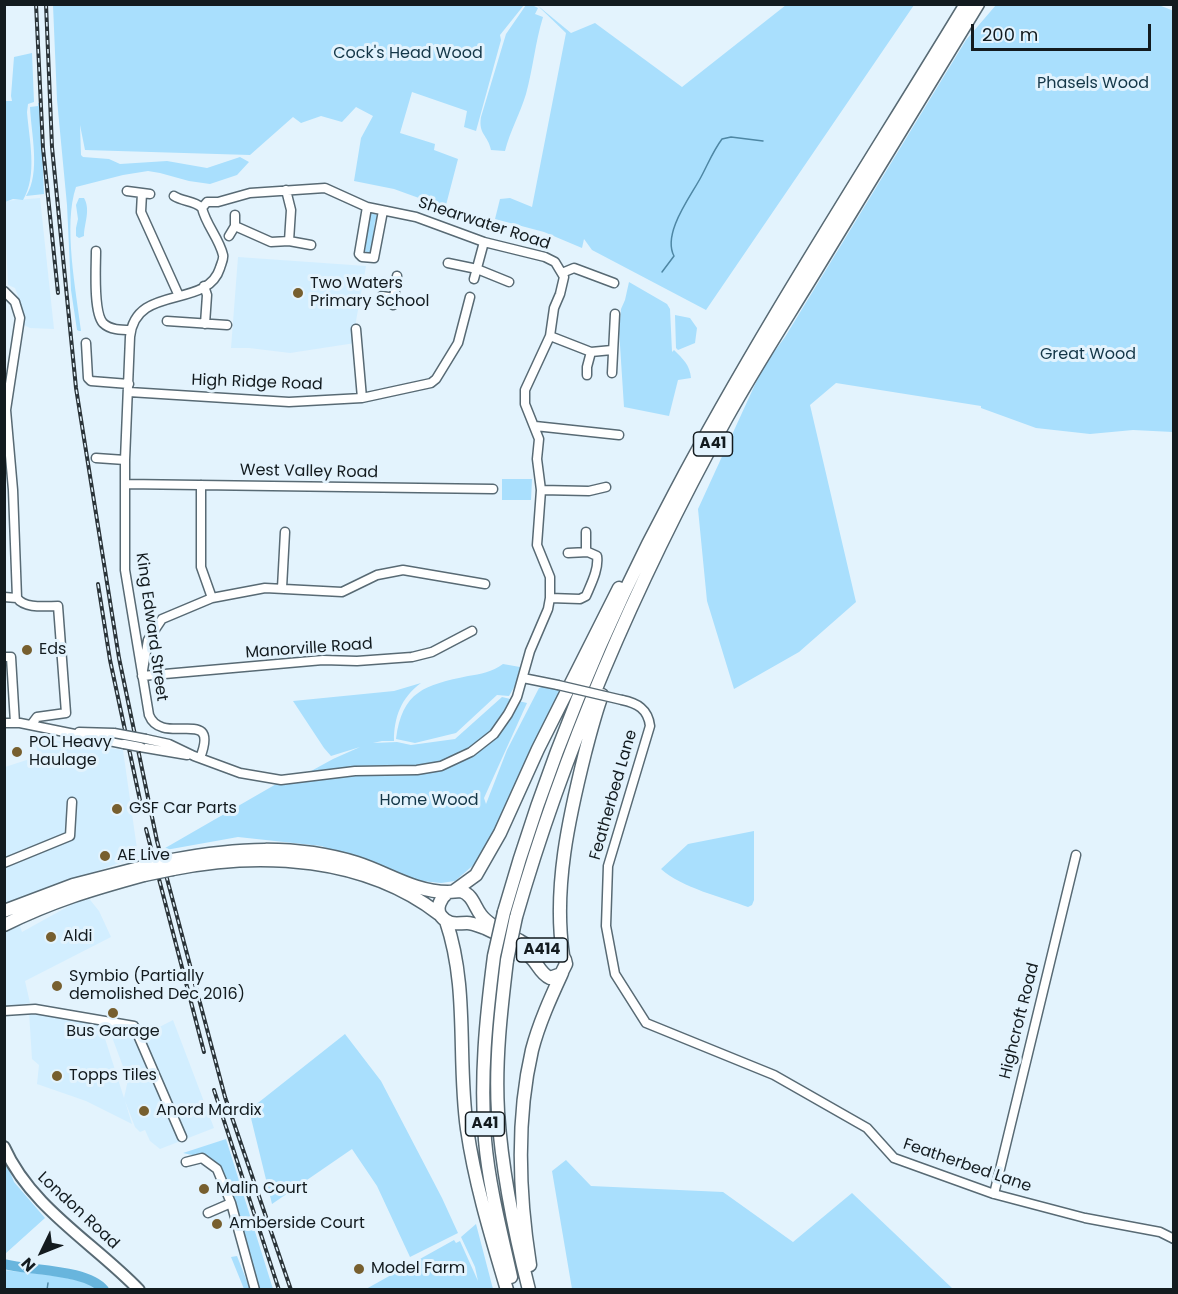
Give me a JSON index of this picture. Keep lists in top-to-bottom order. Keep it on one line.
{"streets":{"highway":["A41","A414"],"main road":["London Road"],"street":["Shearwater Road","High Ridge Road","West Valley Road","King Edward Street","Manorville Road","Featherbed Lane","Highcroft Road"]},"crossings":[["Shearwater Road","Featherbed Lane"],["High Ridge Road","King Edward Street"],["A41","A414"],["West Valley Road","King Edward Street"],["King Edward Street","Manorville Road"],["Featherbed Lane","Highcroft Road"]],"parks":["Cock's Head Wood","Phasels Wood","Great Wood","Home Wood"],"places":["Two Waters Primary School","Eds","POL Heavy Haulage","GSF Car Parts","AE Live","Aldi","Symbio (Partially demolished Dec 2016)","Bus Garage","Topps Tiles","Anord Mardix","Malin Court","Amberside Court","Model Farm"],"scale_bar":"200 m","north":"bottom left"}
